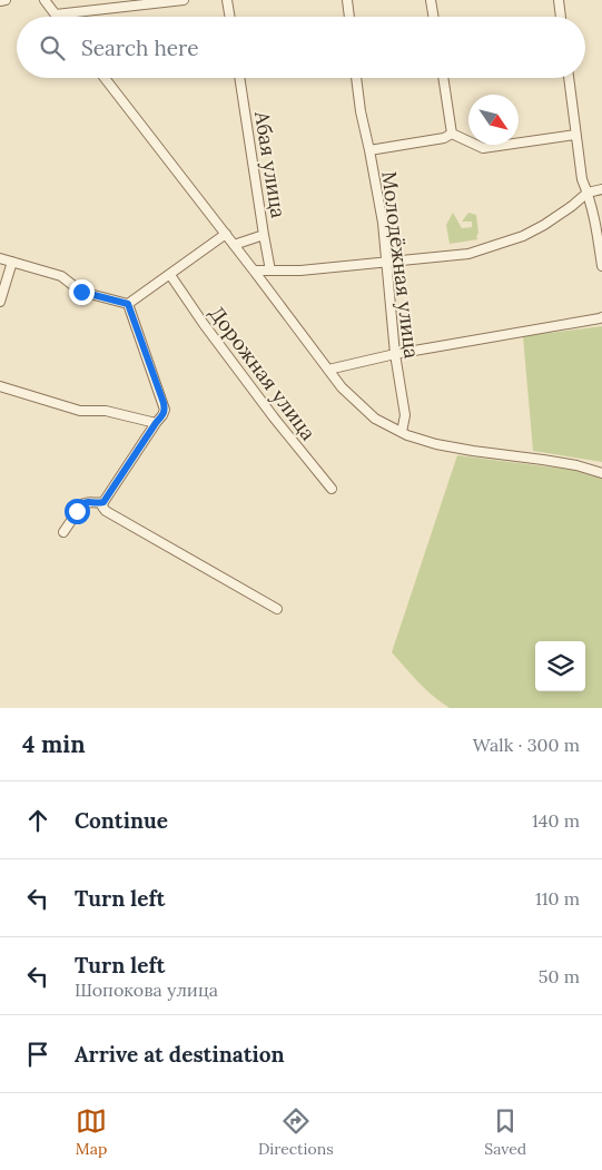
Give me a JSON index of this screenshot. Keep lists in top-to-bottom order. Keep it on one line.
{"streets":{"street":["Абая улица","Молодёжная улица","Дорожная улица"]},"north":"bottom right","page":{"search":"Search here","heading":["4 min","Walk · 300 m"],"list":[["Continue","140 m"],["Turn left","110 m"],["Turn left","Шопокова улица","50 m"],"Arrive at destination"],"nav":["Map","Directions","Saved"]}}
